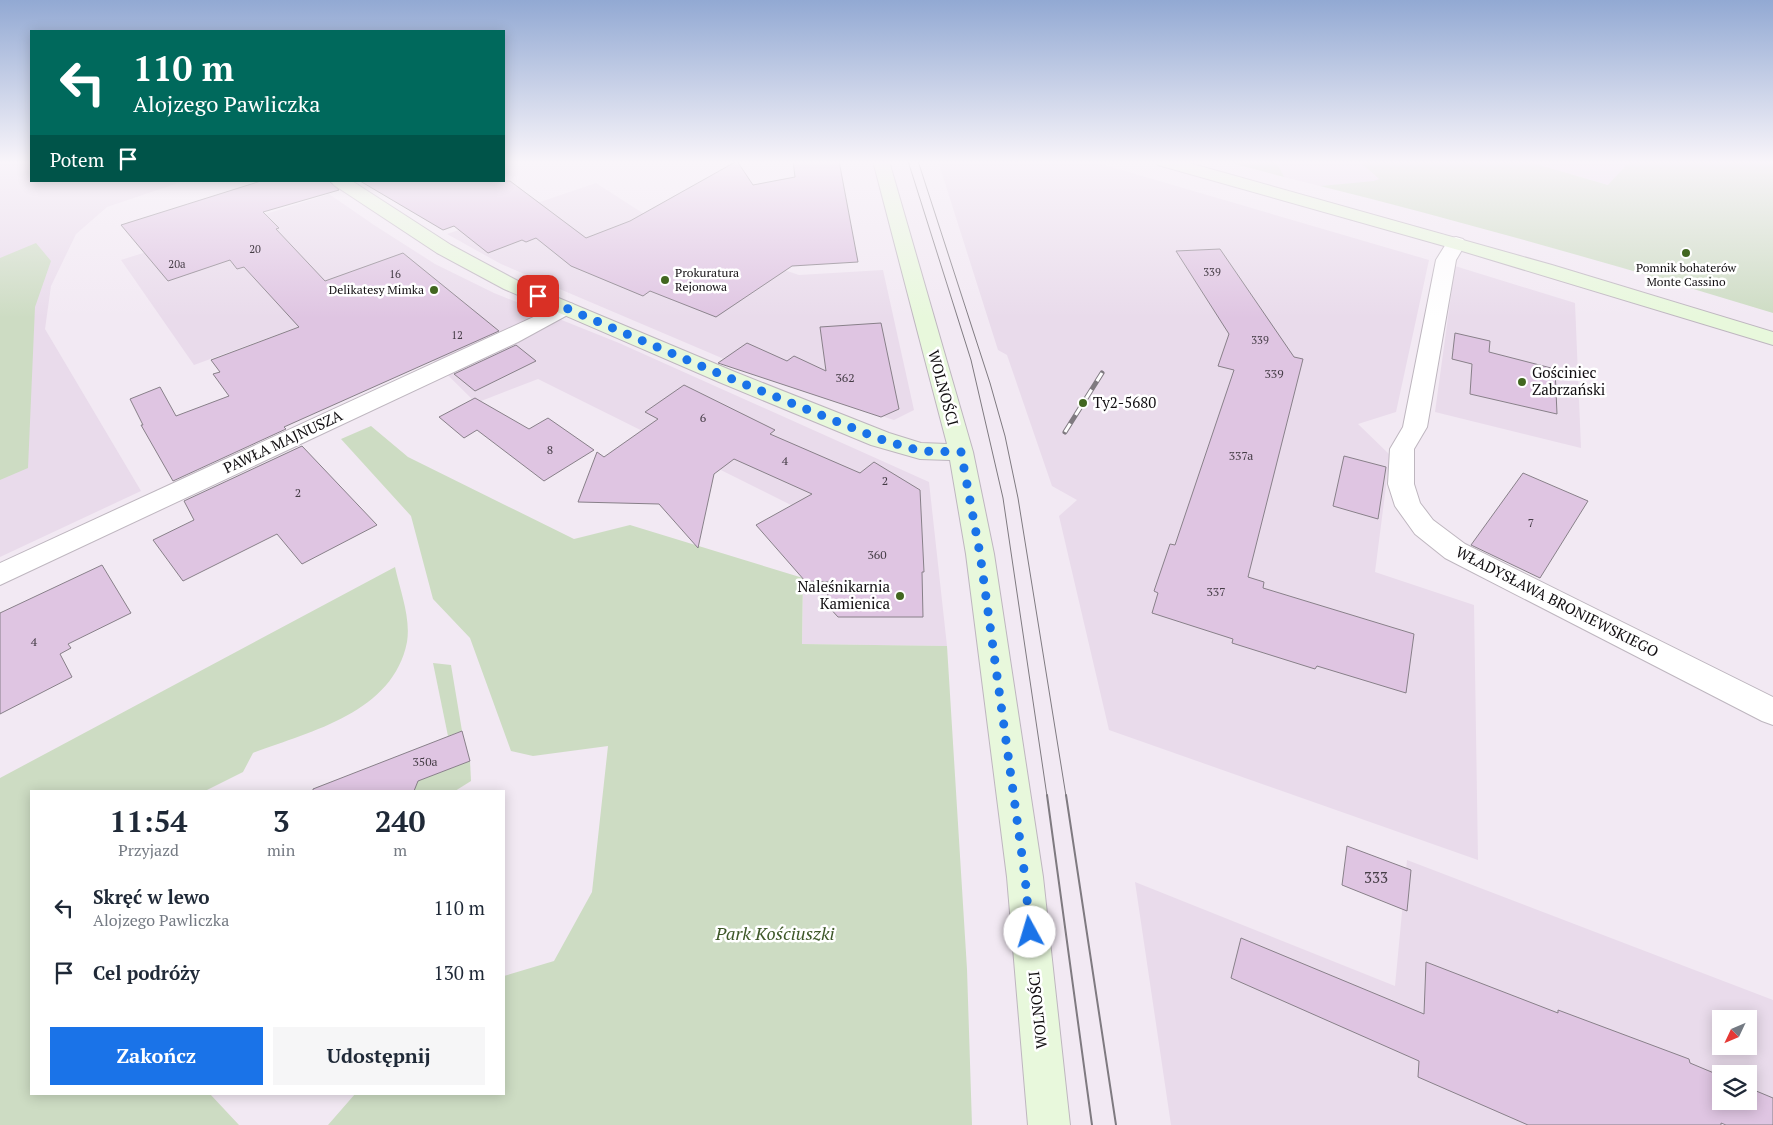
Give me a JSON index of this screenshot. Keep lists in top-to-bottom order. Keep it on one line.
{"streets":{"street":["WOLNOŚCI","PAWŁA MAJNUSZA","WŁADYSŁAWA BRONIEWSKIEGO"]},"parks":["Park Kościuszki"],"places":["Pomnik bohaterów Monte Cassino","Prokuratura Rejonowa","Delikatesy Mimka","Gościniec Zabrzański","Ty2-5680","Naleśnikarnia Kamienica"],"house_numbers":["20","20a","339","16","12","339","339","362","6","8","337a","4","2","2","7","360","337","4","350a","333"],"north":"bottom left","page":{"turn":["110 m","Alojzego Pawliczka"],"then":"Potem","eta":["11:54","Przyjazd","3","min","240","m"],"list":[{"name":"Skręć w lewo","note":"Alojzego Pawliczka","value":"110 m"},{"name":"Cel podróży","value":"130 m"}],"buttons":["Zakończ","Udostępnij"]}}
